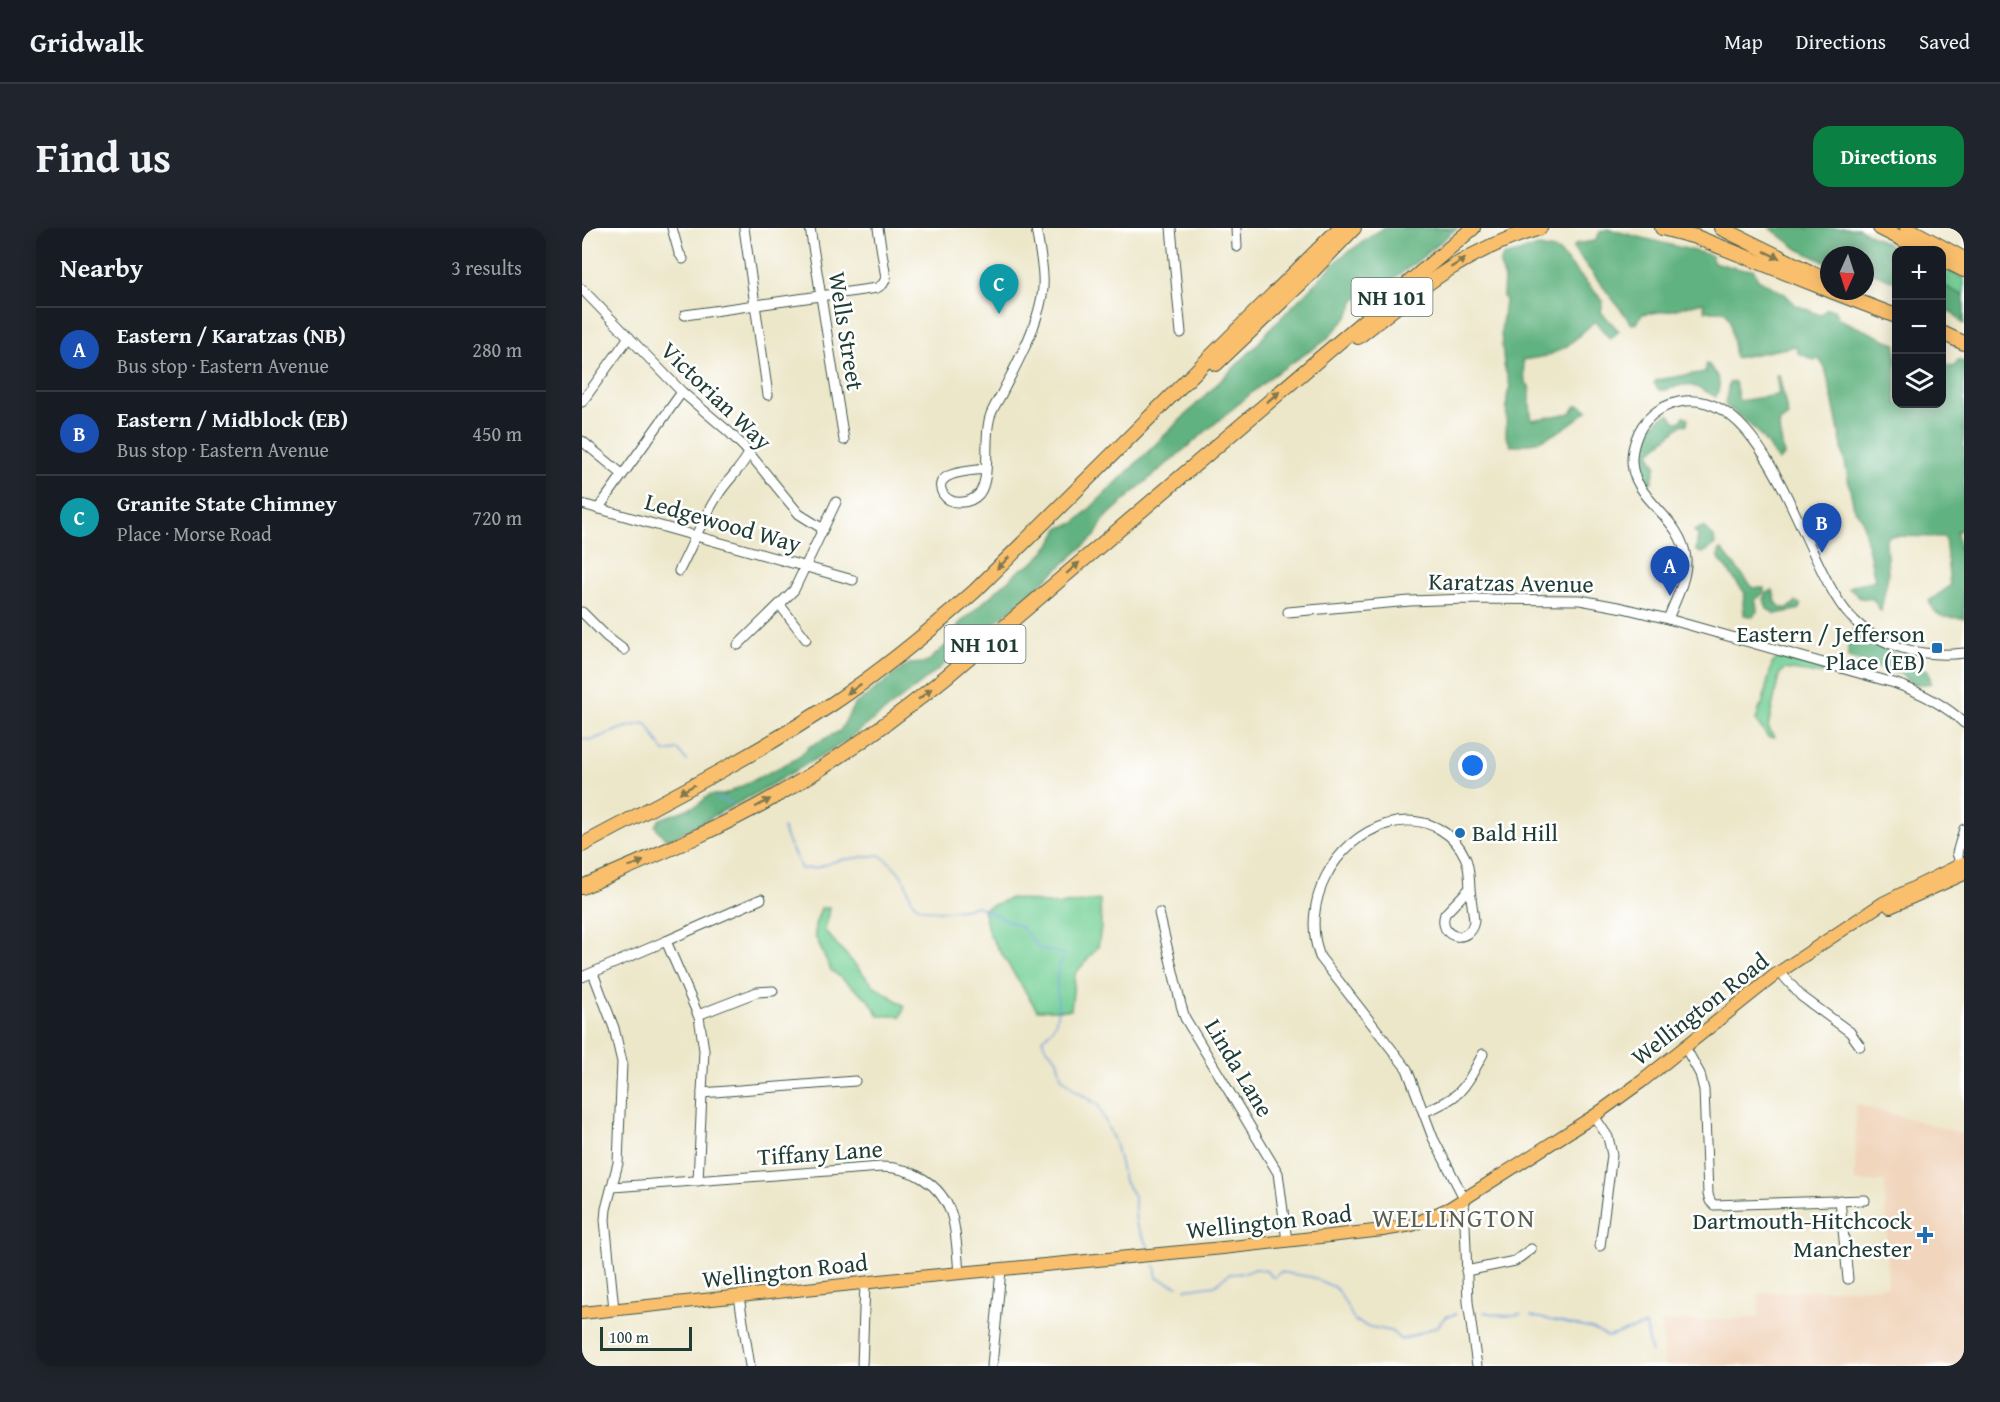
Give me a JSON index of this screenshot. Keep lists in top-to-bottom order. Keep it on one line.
{"streets":{"highway":["NH 101"],"main road":["Wellington Road"],"street":["Wells Street","Victorian Way","Ledgewood Way","Karatzas Avenue","Linda Lane","Tiffany Lane"]},"crossings":[["Wellington Road","Linda Lane"],["Wellington Road","Tiffany Lane"]],"districts":["WELLINGTON"],"places":{"transit":["Eastern / Jefferson Place (EB)"],"other":["Bald Hill"],"health":["Dartmouth-Hitchcock Manchester"]},"scale_bar":"100 m","north":"bottom","page":{"header":"Gridwalk","nav":["Map","Directions","Saved"],"title":"Find us","buttons":"Directions","heading":["Nearby","3 results"],"map_buttons":["+","−"],"pins":["C","B","A"],"list":[{"mark":"A","name":"Eastern / Karatzas (NB)","note":"Bus stop · Eastern Avenue","value":"280 m"},{"mark":"B","name":"Eastern / Midblock (EB)","note":"Bus stop · Eastern Avenue","value":"450 m"},{"mark":"C","name":"Granite State Chimney","note":"Place · Morse Road","value":"720 m"}],"scale":"100 m"}}
